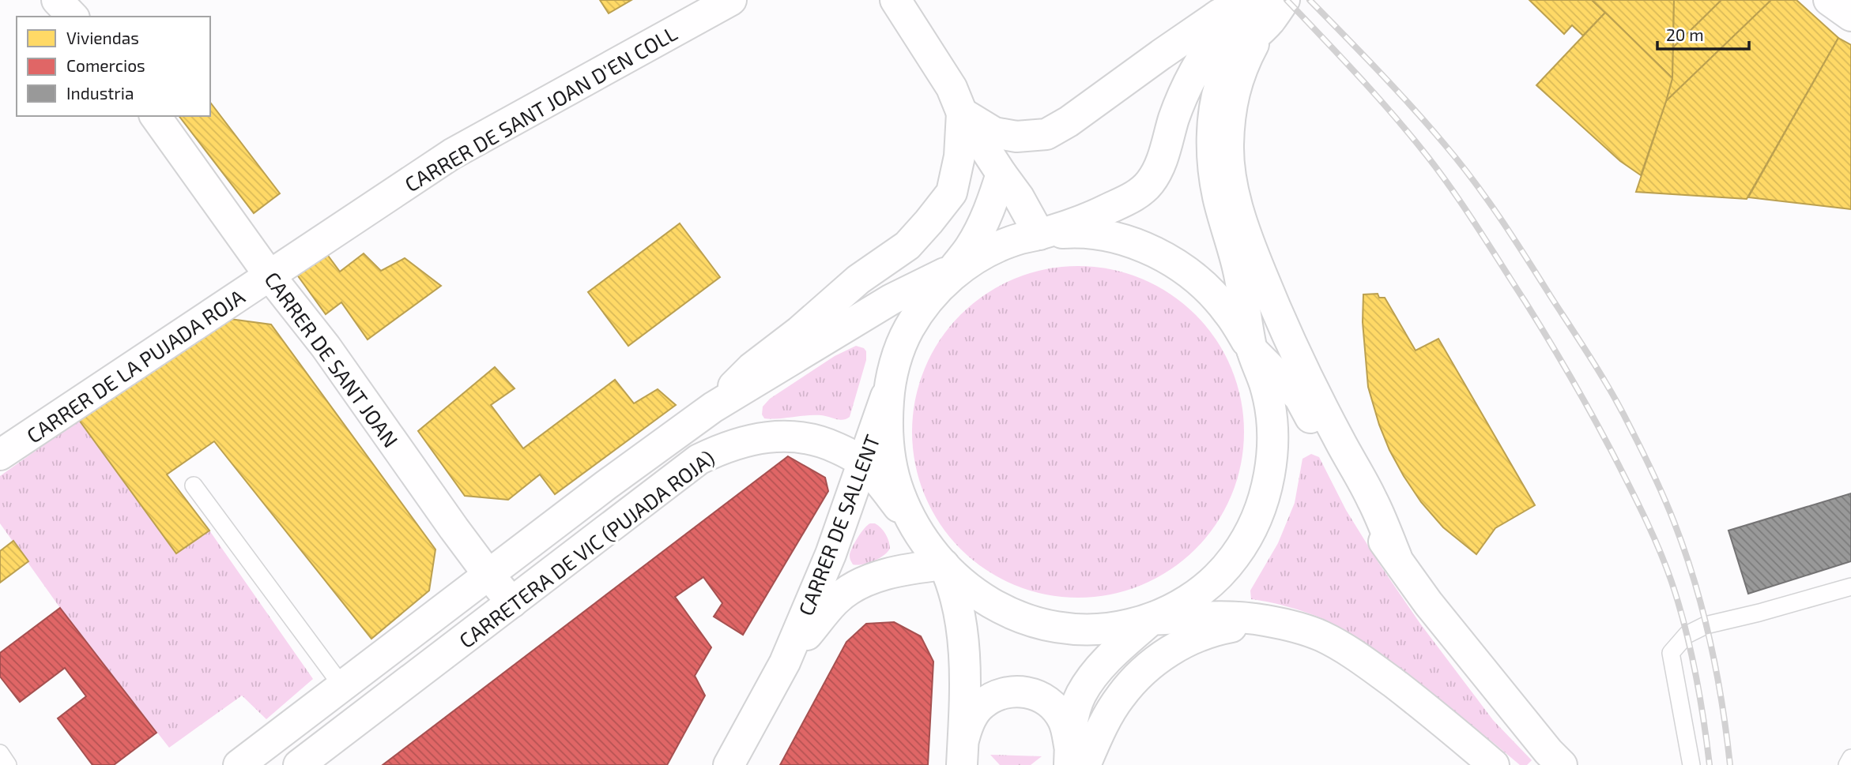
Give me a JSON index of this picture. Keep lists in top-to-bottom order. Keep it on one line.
{"streets":{"street":["CARRER DE SANT JOAN D'EN COLL","CARRER DE SANT JOAN","CARRER DE LA PUJADA ROJA","CARRER DE SALLENT","CARRETERA DE VIC (PUJADA ROJA)"]},"crossings":[["CARRER DE SANT JOAN D'EN COLL","CARRER DE SANT JOAN"],["CARRER DE SANT JOAN D'EN COLL","CARRER DE LA PUJADA ROJA"],["CARRER DE SANT JOAN","CARRER DE LA PUJADA ROJA"],["CARRER DE SANT JOAN","CARRETERA DE VIC (PUJADA ROJA)"],["CARRER DE SALLENT","CARRETERA DE VIC (PUJADA ROJA)"]],"legend":["Viviendas","Comercios","Industria"],"scale_bar":"20 m"}
